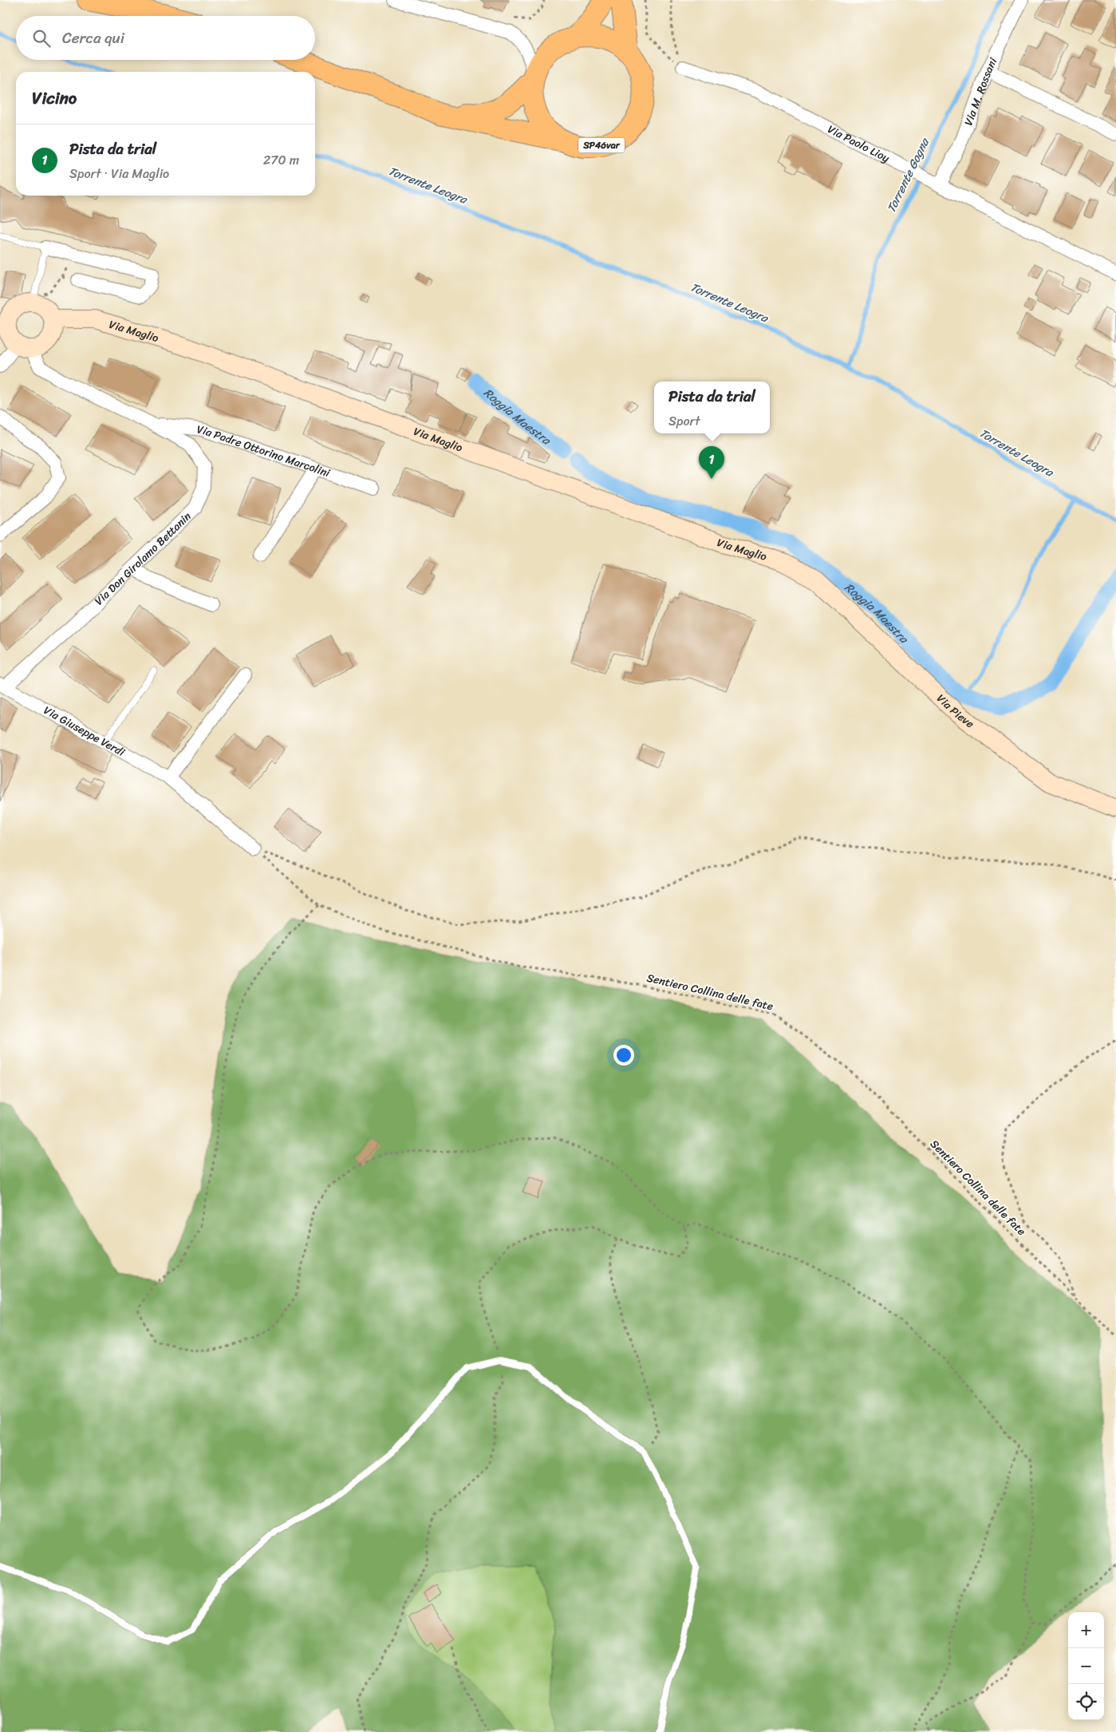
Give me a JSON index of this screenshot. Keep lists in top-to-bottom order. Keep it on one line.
{"streets":{"main road":["SP46var"],"street":["Via M. Rossani","Via Paolo Lioy","Via Maglio","Via Padre Ottorino Marcolini","Via Don Girolamo Bettanin","Via Pieve","Via Giuseppe Verdi"],"path":["Sentiero Collina delle fate"]},"crossings":[["Via M. Rossani","Via Paolo Lioy"],["Via Maglio","Via Don Girolamo Bettanin"],["Via Maglio","Via Pieve"],["Via Padre Ottorino Marcolini","Via Don Girolamo Bettanin"],["Via Don Girolamo Bettanin","Via Giuseppe Verdi"],["Via Giuseppe Verdi","Sentiero Collina delle fate"]],"water":["Torrente Gogna","Torrente Leogra","Roggia Maestra"],"page":{"search":"Cerca qui","heading":"Vicino","list":[{"mark":"1","name":"Pista da trial","note":"Sport · Via Maglio","value":"270 m"}],"popup":["Pista da trial","Sport"],"pins":"1","map_buttons":["+","−"]}}
